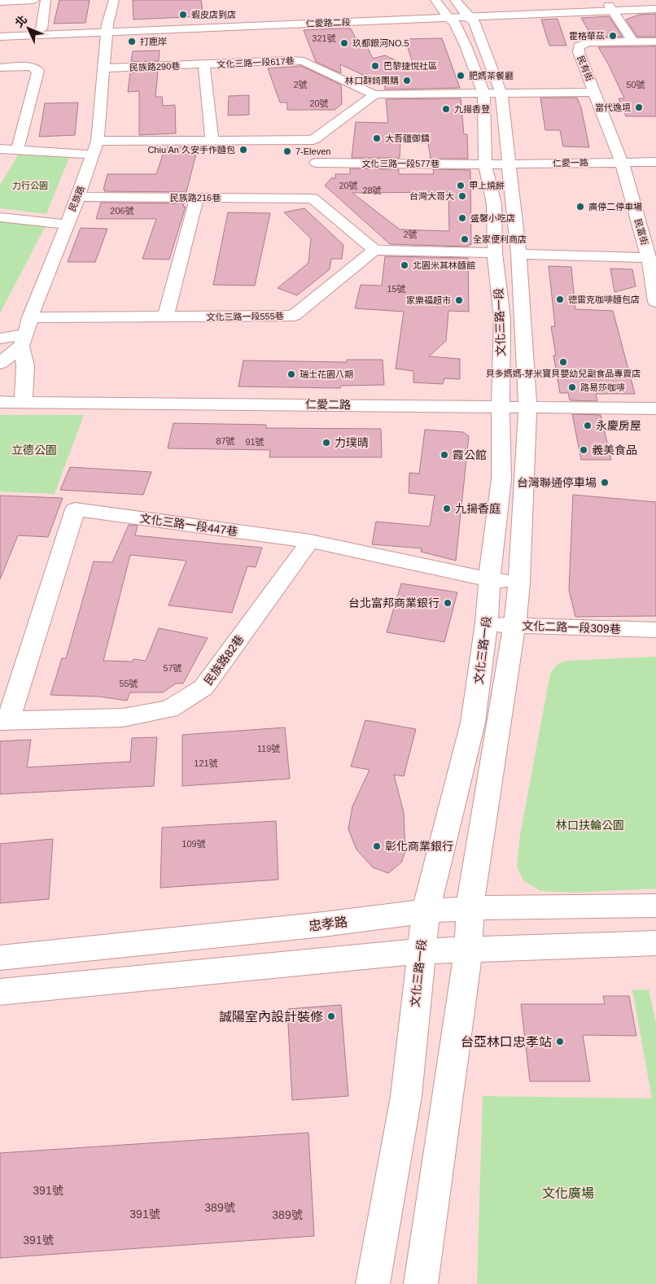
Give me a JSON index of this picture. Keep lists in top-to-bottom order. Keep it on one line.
{"streets":{"street":["仁愛路二段","文化三路一段617巷","民族路290巷","民有街","仁愛一路","文化三路一段577巷","民族路216巷","民族路","民富街","文化三路一段555巷","文化三路一段","仁愛二路","文化三路一段447巷","文化二路一段309巷","民族路82巷","忠孝路"]},"crossings":[["仁愛路二段","民族路"],["仁愛路二段","文化三路一段"],["文化三路一段617巷","民族路290巷"],["文化三路一段617巷","民有街"],["文化三路一段617巷","文化三路一段"],["民族路290巷","民族路"],["民有街","仁愛一路"],["民有街","民富街"],["仁愛一路","文化三路一段577巷"],["仁愛一路","民富街"],["仁愛一路","文化三路一段"],["文化三路一段577巷","文化三路一段"],["民族路216巷","民族路"],["民族路","文化三路一段555巷"],["文化三路一段","仁愛二路"],["文化三路一段","文化三路一段447巷"],["文化三路一段","文化二路一段309巷"],["文化三路一段","忠孝路"],["文化三路一段447巷","民族路82巷"]],"parks":["力行公園","立德公園","林口扶輪公園","文化廣場"],"places":["蝦皮店到店","霍格華茲","打鹿岸","玖都銀河NO.5","巴黎捷悅社區","肥媽茶餐廳","林口群錡團購","當代逸境","九揚香登","大吾疆御鑄","Chiu An 久安手作麵包","7-Eleven","甲上燒餅","台灣大哥大","廣停二停車場","盛馨小吃店","全家便利商店","北園米其林麵館","德雷克咖啡麵包店","家樂福超市","貝多媽媽-芽米寶貝嬰幼兒副食品專賣店","瑞士花園八期","路易莎咖啡","永慶房屋","力璞晴","義美食品","霞公館","台灣聯通停車場","九揚香庭","台北富邦商業銀行","彰化商業銀行","誠陽室內設計裝修","台亞林口忠孝站"],"house_numbers":["321號","2號","50號","20號","20號","28號","206號","2號","15號","87號","91號","57號","55號","119號","121號","109號","391號","389號","391號","389號","391號"],"north":"top left"}
